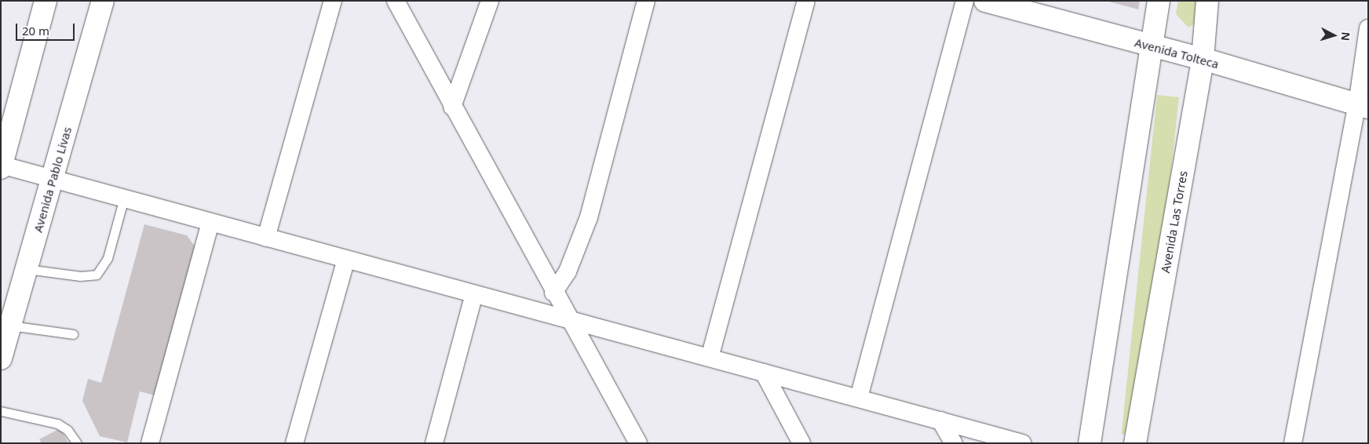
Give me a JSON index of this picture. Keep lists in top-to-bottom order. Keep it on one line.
{"streets":{"street":["Avenida Tolteca","Avenida Pablo Livas","Avenida Las Torres"]},"crossings":[["Avenida Tolteca","Avenida Las Torres"]],"scale_bar":"20 m","north":"right"}
